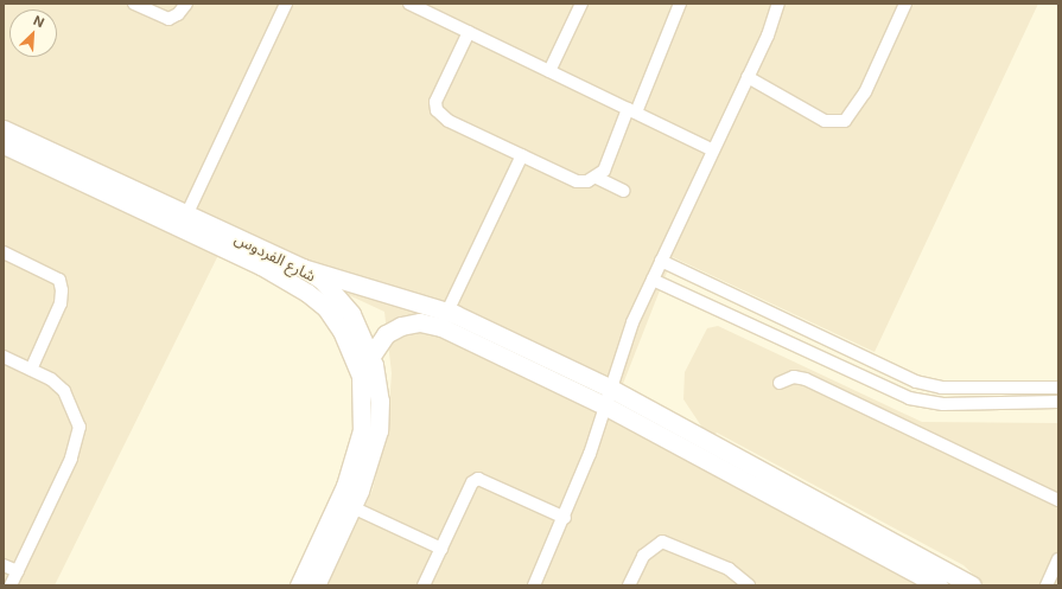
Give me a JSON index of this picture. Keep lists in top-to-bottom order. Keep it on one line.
{"streets":{"street":["شارع الفردوس"]},"north":"top right"}
